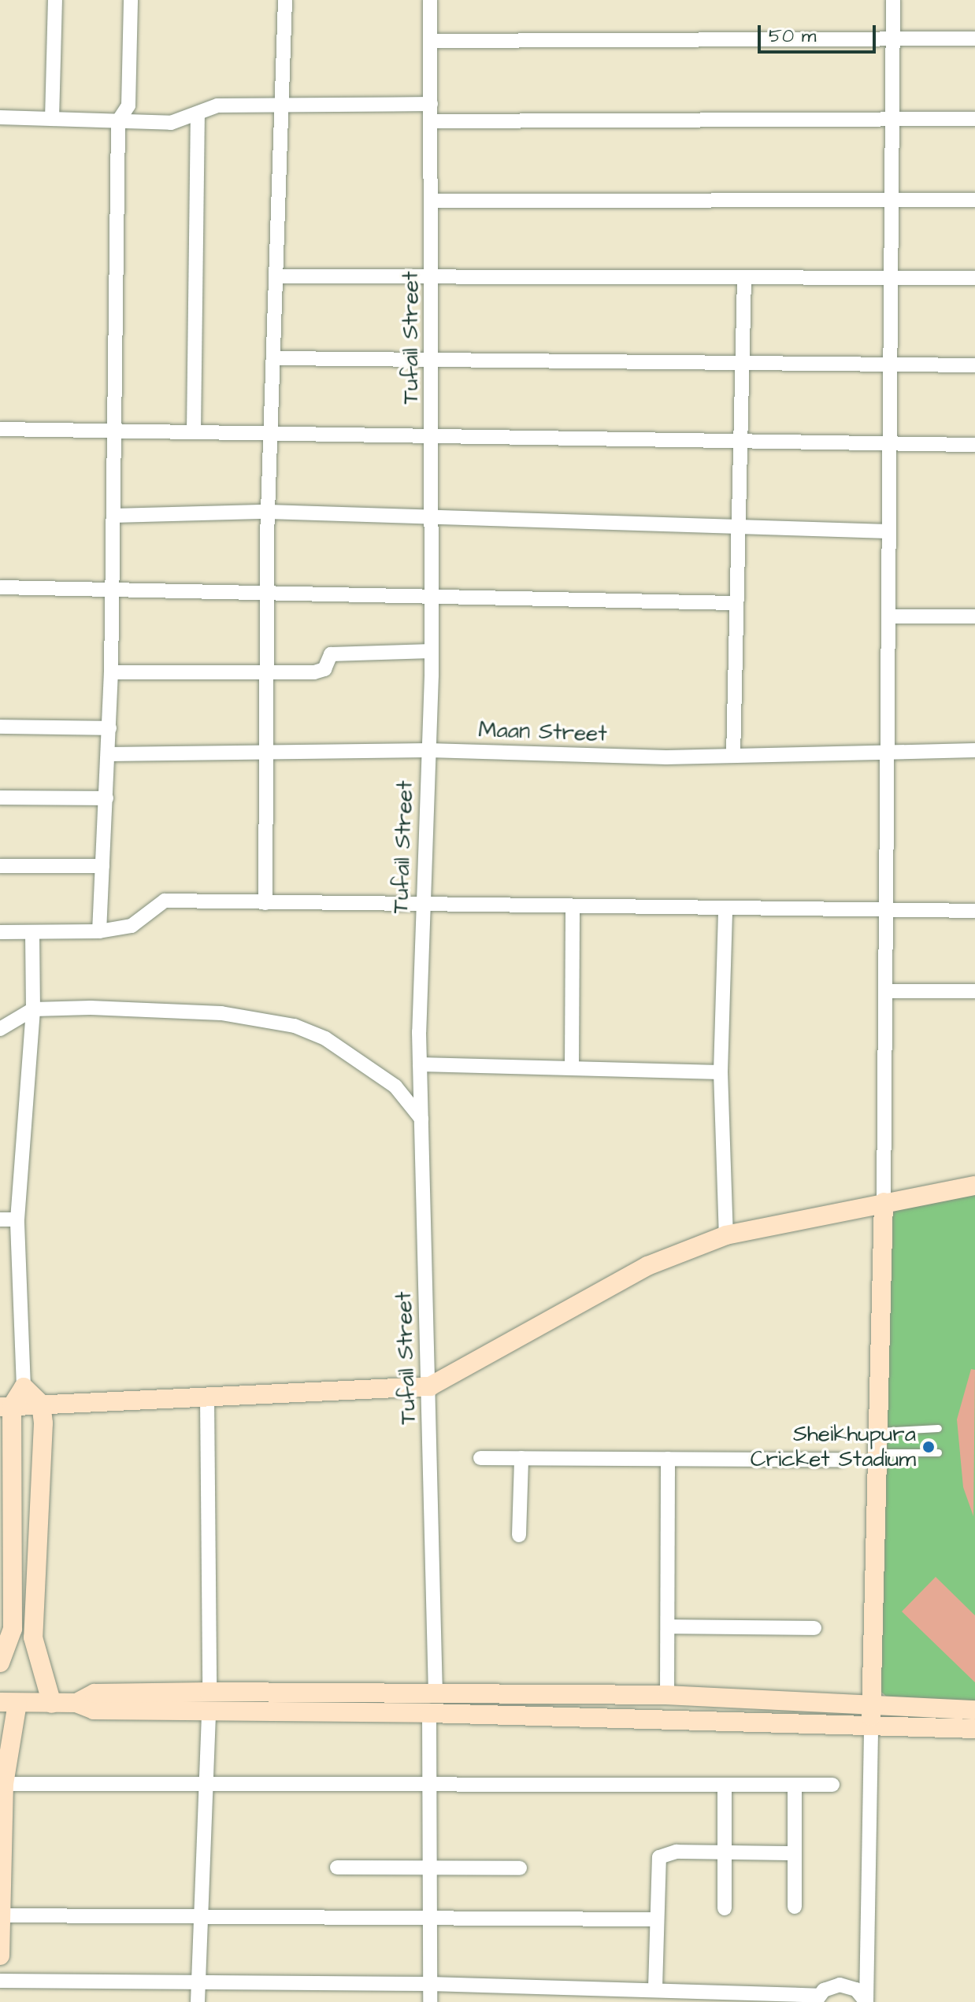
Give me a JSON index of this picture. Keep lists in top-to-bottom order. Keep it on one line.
{"streets":{"street":["Tufail Street","Maan Street"]},"crossings":[["Tufail Street","Maan Street"]],"places":["Sheikhupura Cricket Stadium"],"scale_bar":"50 m"}
